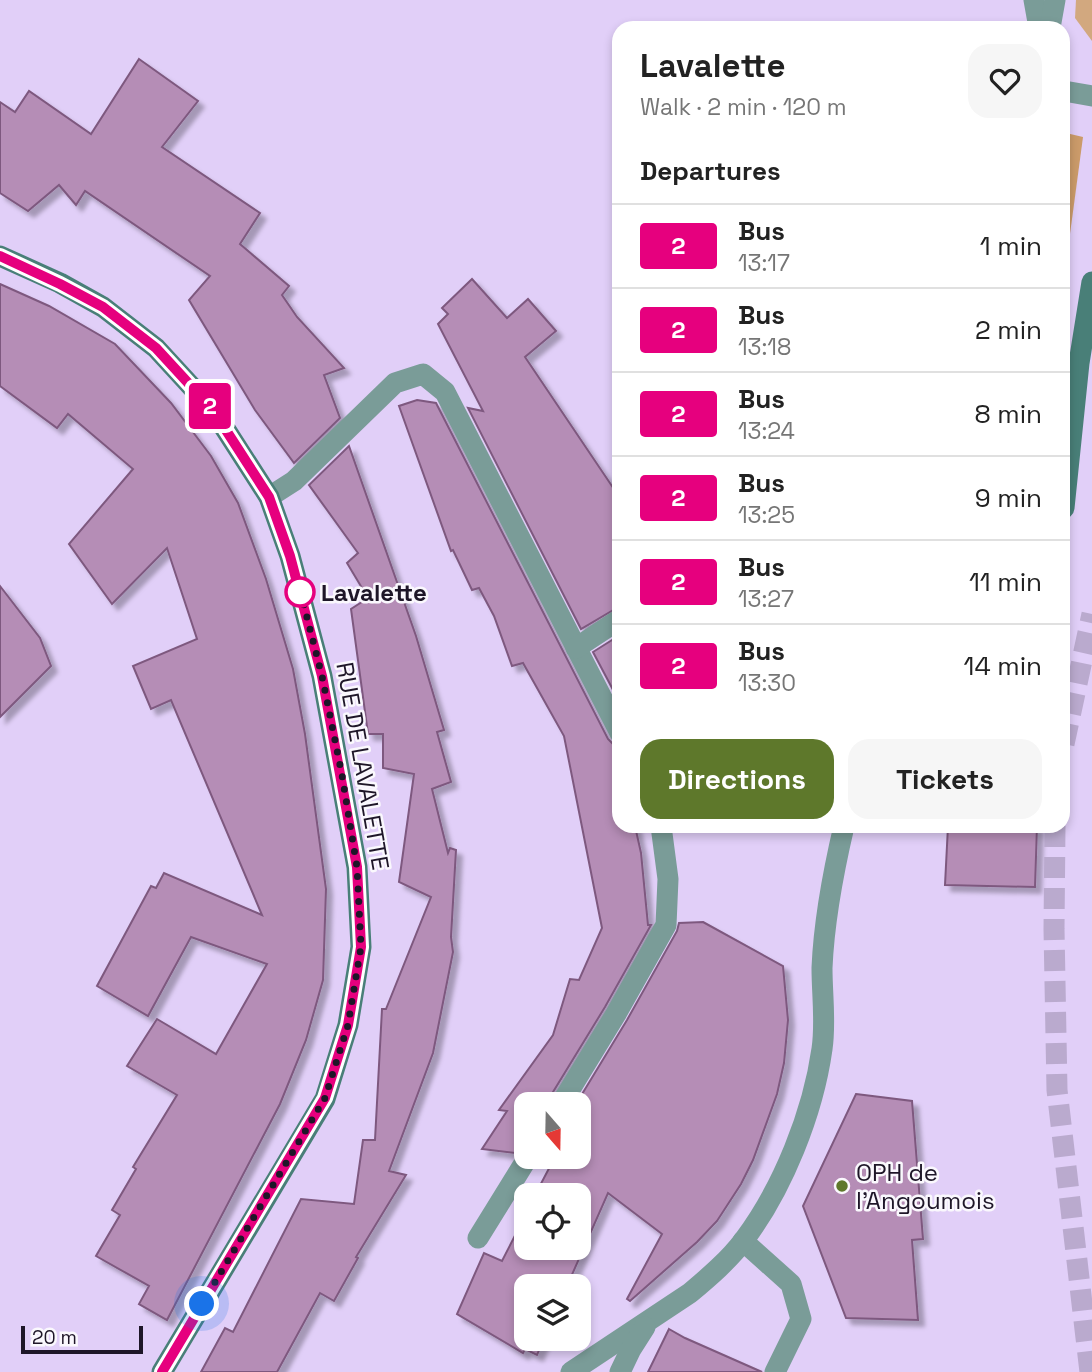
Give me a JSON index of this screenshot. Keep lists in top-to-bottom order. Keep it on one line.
{"streets":{"street":["RUE DE LAVALETTE"]},"places":["Lavalette","OPH de l'Angoumois"],"lines":["bus line 2"],"scale_bar":"20 m","north":"bottom","page":{"on_map":"2","heading":[["Lavalette","Walk · 2 min · 120 m"],"Departures"],"list":[{"mark":"2","name":"Bus","note":"13:17","value":"1 min"},{"mark":"2","name":"Bus","note":"13:18","value":"2 min"},{"mark":"2","name":"Bus","note":"13:24","value":"8 min"},{"mark":"2","name":"Bus","note":"13:25","value":"9 min"},{"mark":"2","name":"Bus","note":"13:27","value":"11 min"},{"mark":"2","name":"Bus","note":"13:30","value":"14 min"}],"buttons":["Directions","Tickets"],"scale":"20 m"}}
